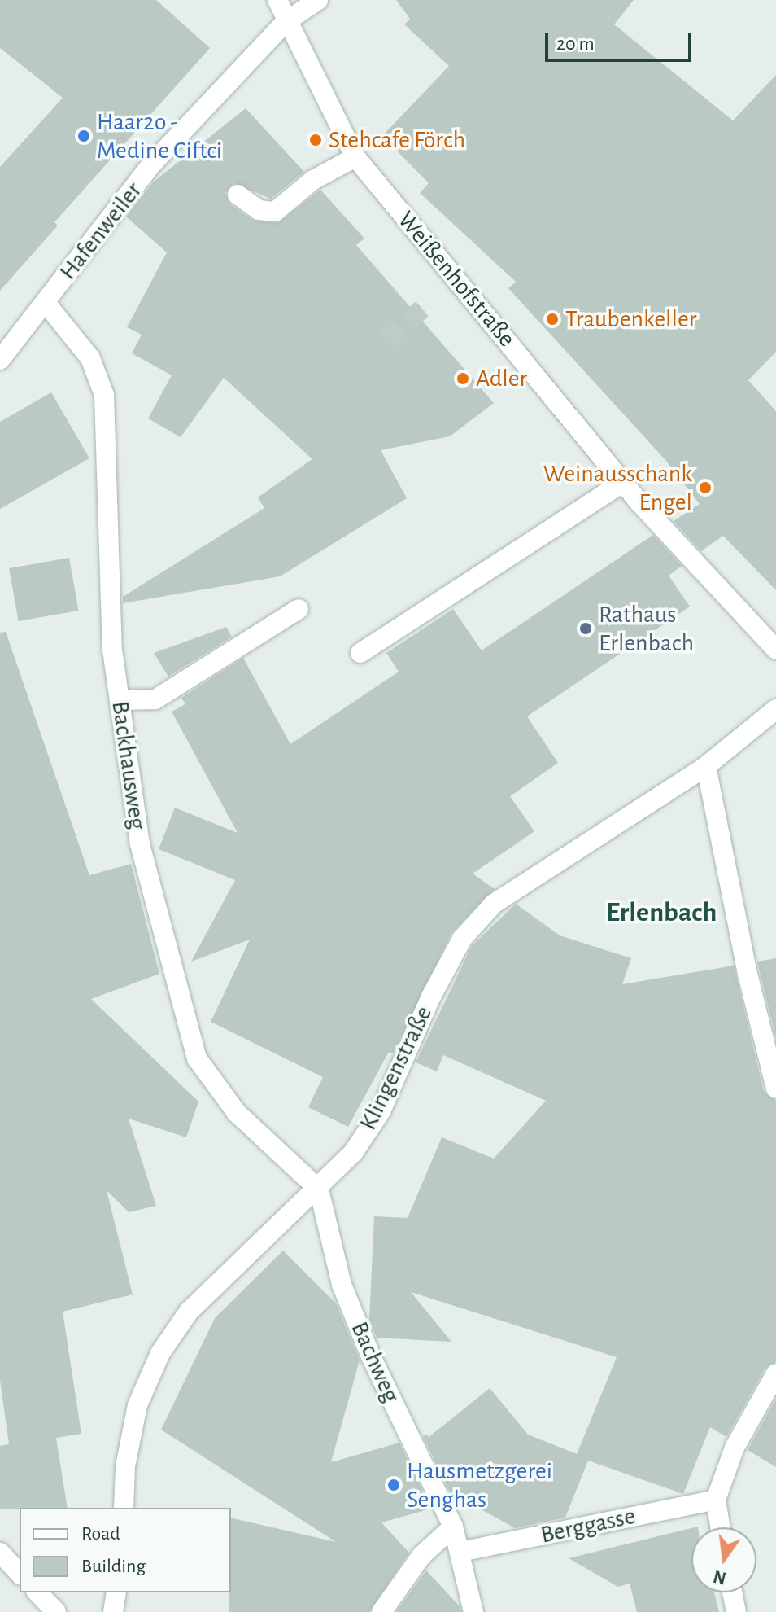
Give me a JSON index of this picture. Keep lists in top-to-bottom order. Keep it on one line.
{"streets":{"street":["Hafenweiler","Weißenhofstraße","Backhausweg","Klingenstraße","Bachweg","Berggasse"]},"crossings":[["Hafenweiler","Weißenhofstraße"],["Hafenweiler","Backhausweg"],["Backhausweg","Klingenstraße"],["Backhausweg","Bachweg"],["Klingenstraße","Bachweg"],["Bachweg","Berggasse"]],"districts":["Erlenbach"],"places":["Haar2o - Medine Ciftci","Stehcafe Förch","Traubenkeller","Adler","Weinausschank Engel","Rathaus Erlenbach","Hausmetzgerei Senghas"],"legend":["Road","Building"],"scale_bar":"20 m","north":"bottom"}
